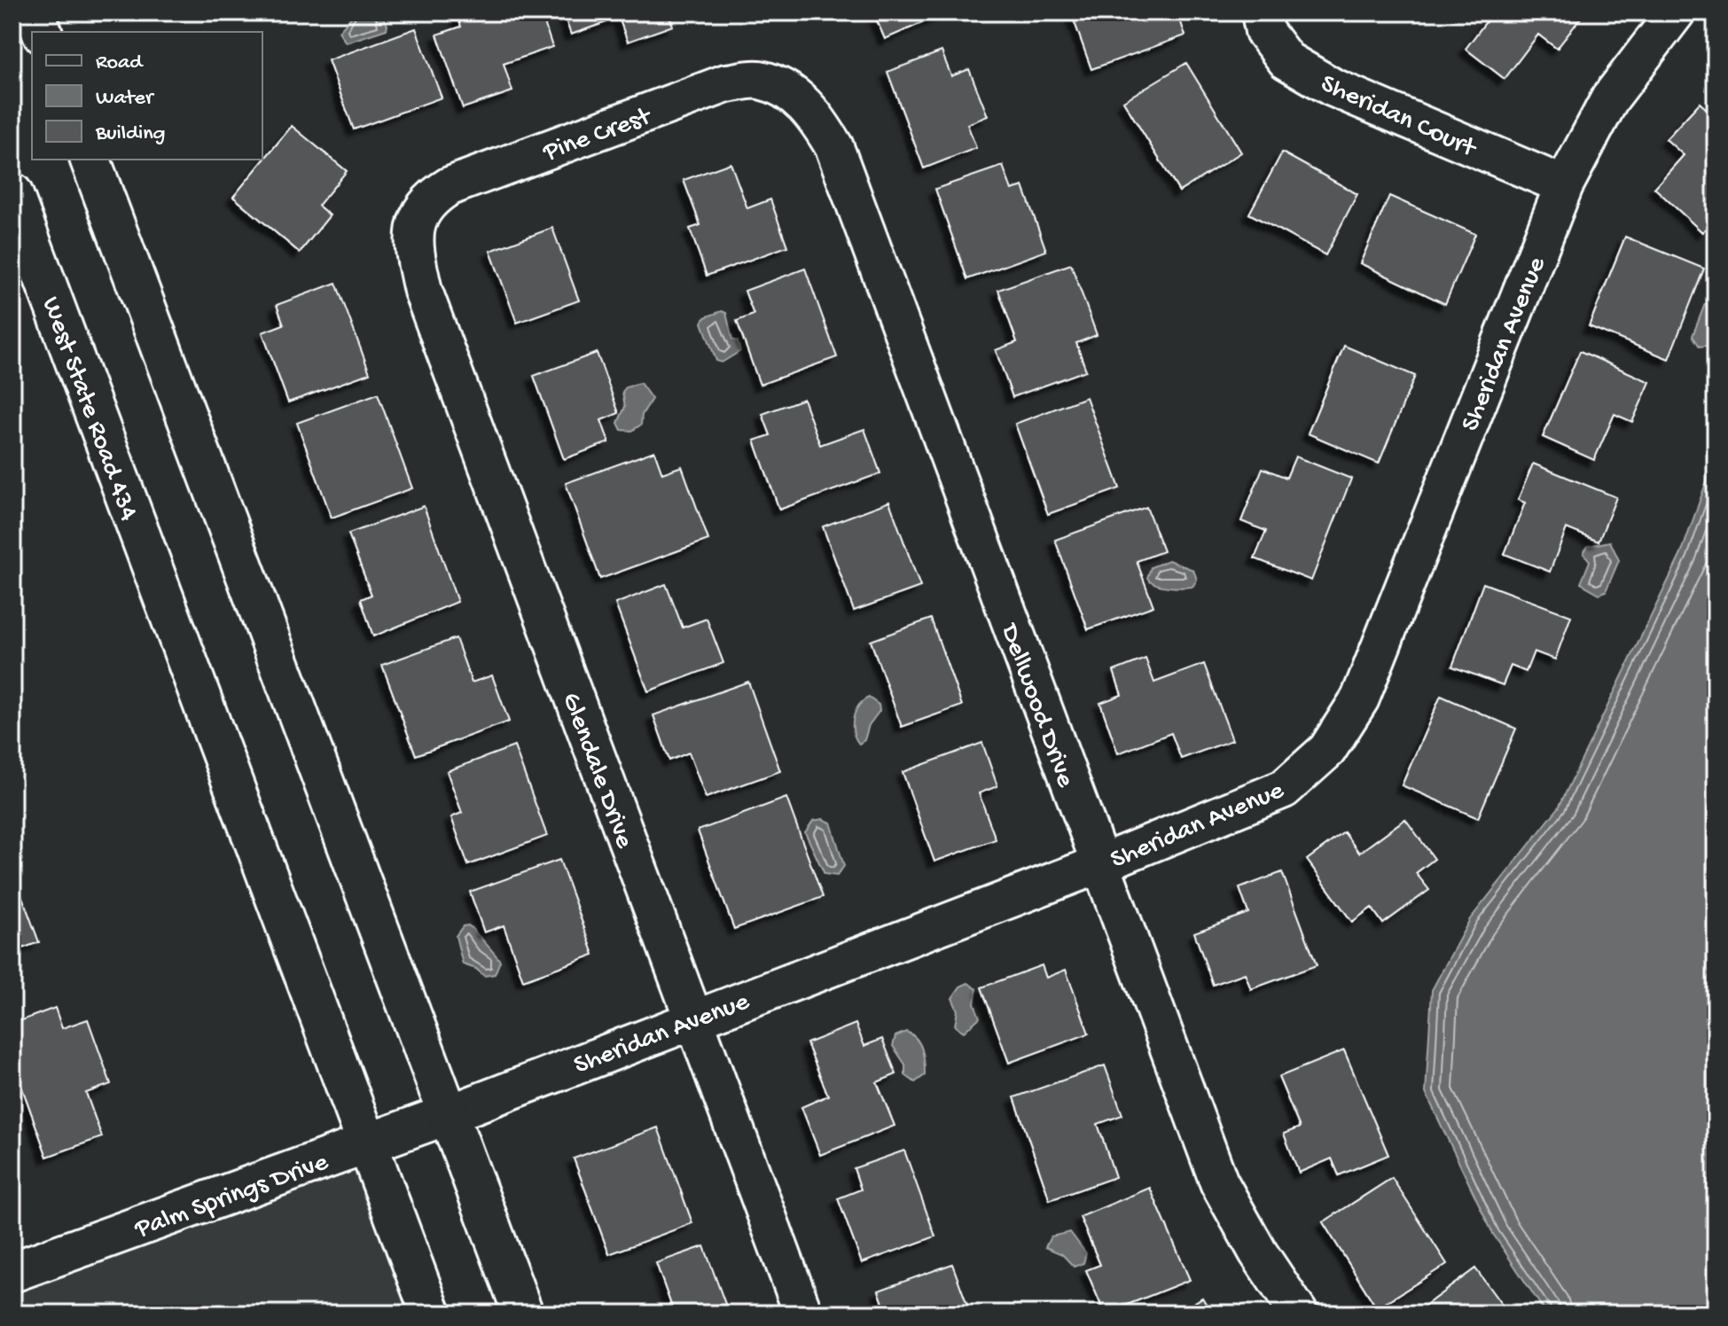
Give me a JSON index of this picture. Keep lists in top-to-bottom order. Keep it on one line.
{"streets":{"main road":["West State Road 434","Palm Springs Drive"],"street":["Sheridan Court","Pine Crest","Sheridan Avenue","Dellwood Drive","Glendale Drive"]},"crossings":[["Sheridan Court","Sheridan Avenue"],["Pine Crest","Dellwood Drive"],["Pine Crest","Glendale Drive"],["Sheridan Avenue","Dellwood Drive"],["Sheridan Avenue","Glendale Drive"],["Sheridan Avenue","Palm Springs Drive"],["West State Road 434","Palm Springs Drive"]],"legend":["Road","Water","Building"]}
